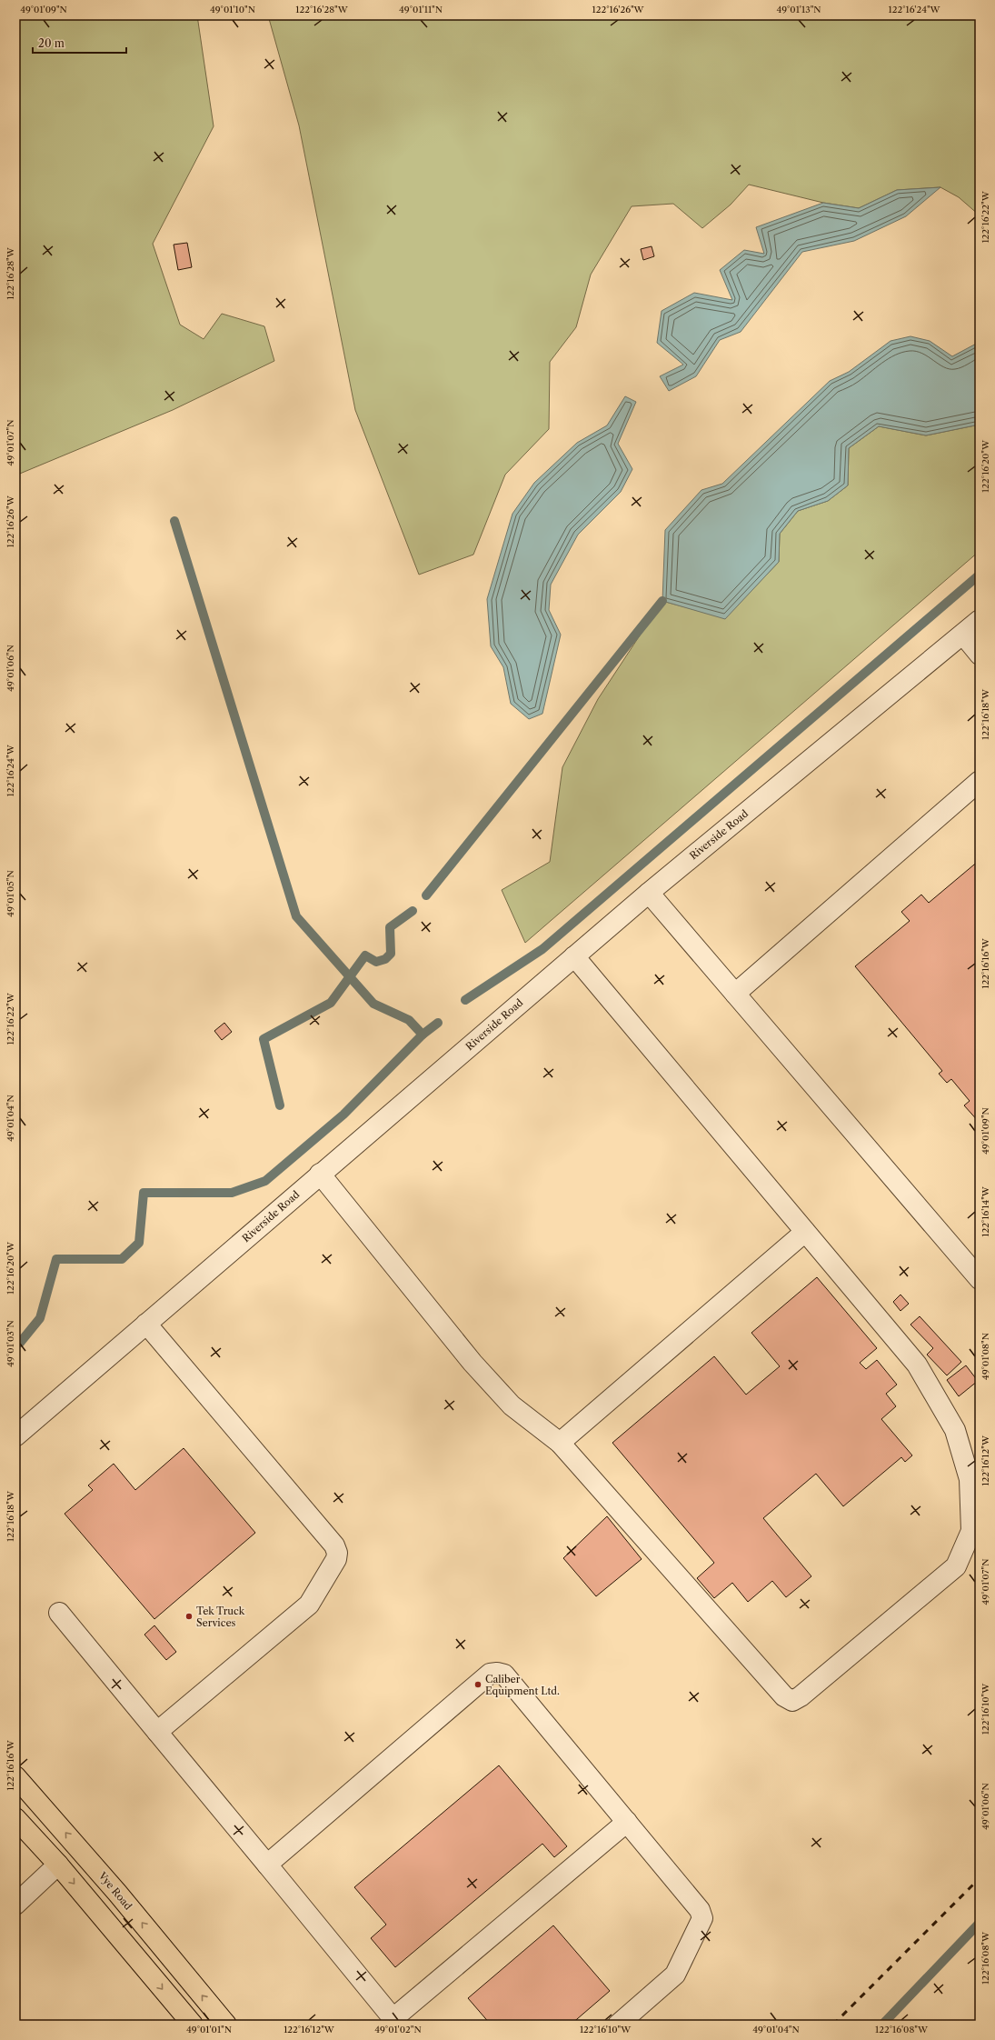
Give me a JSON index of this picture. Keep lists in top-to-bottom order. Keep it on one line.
{"streets":{"main road":["Vye Road"],"street":["Riverside Road"]},"places":["Tek Truck Services","Caliber Equipment Ltd."],"scale_bar":"20 m","coordinates":["49°01'09\"N","49°01'10\"N","122°16'28\"W","49°01'11\"N","122°16'26\"W","49°01'13\"N","122°16'24\"W","122°16'22\"W","49°01'07\"N","122°16'20\"W","49°01'06\"N","122°16'18\"W","49°01'05\"N","122°16'16\"W","49°01'04\"N","122°16'14\"W","49°01'03\"N","49°01'08\"N","122°16'12\"W","122°16'10\"W","122°16'08\"W","49°01'01\"N","49°01'02\"N"]}
